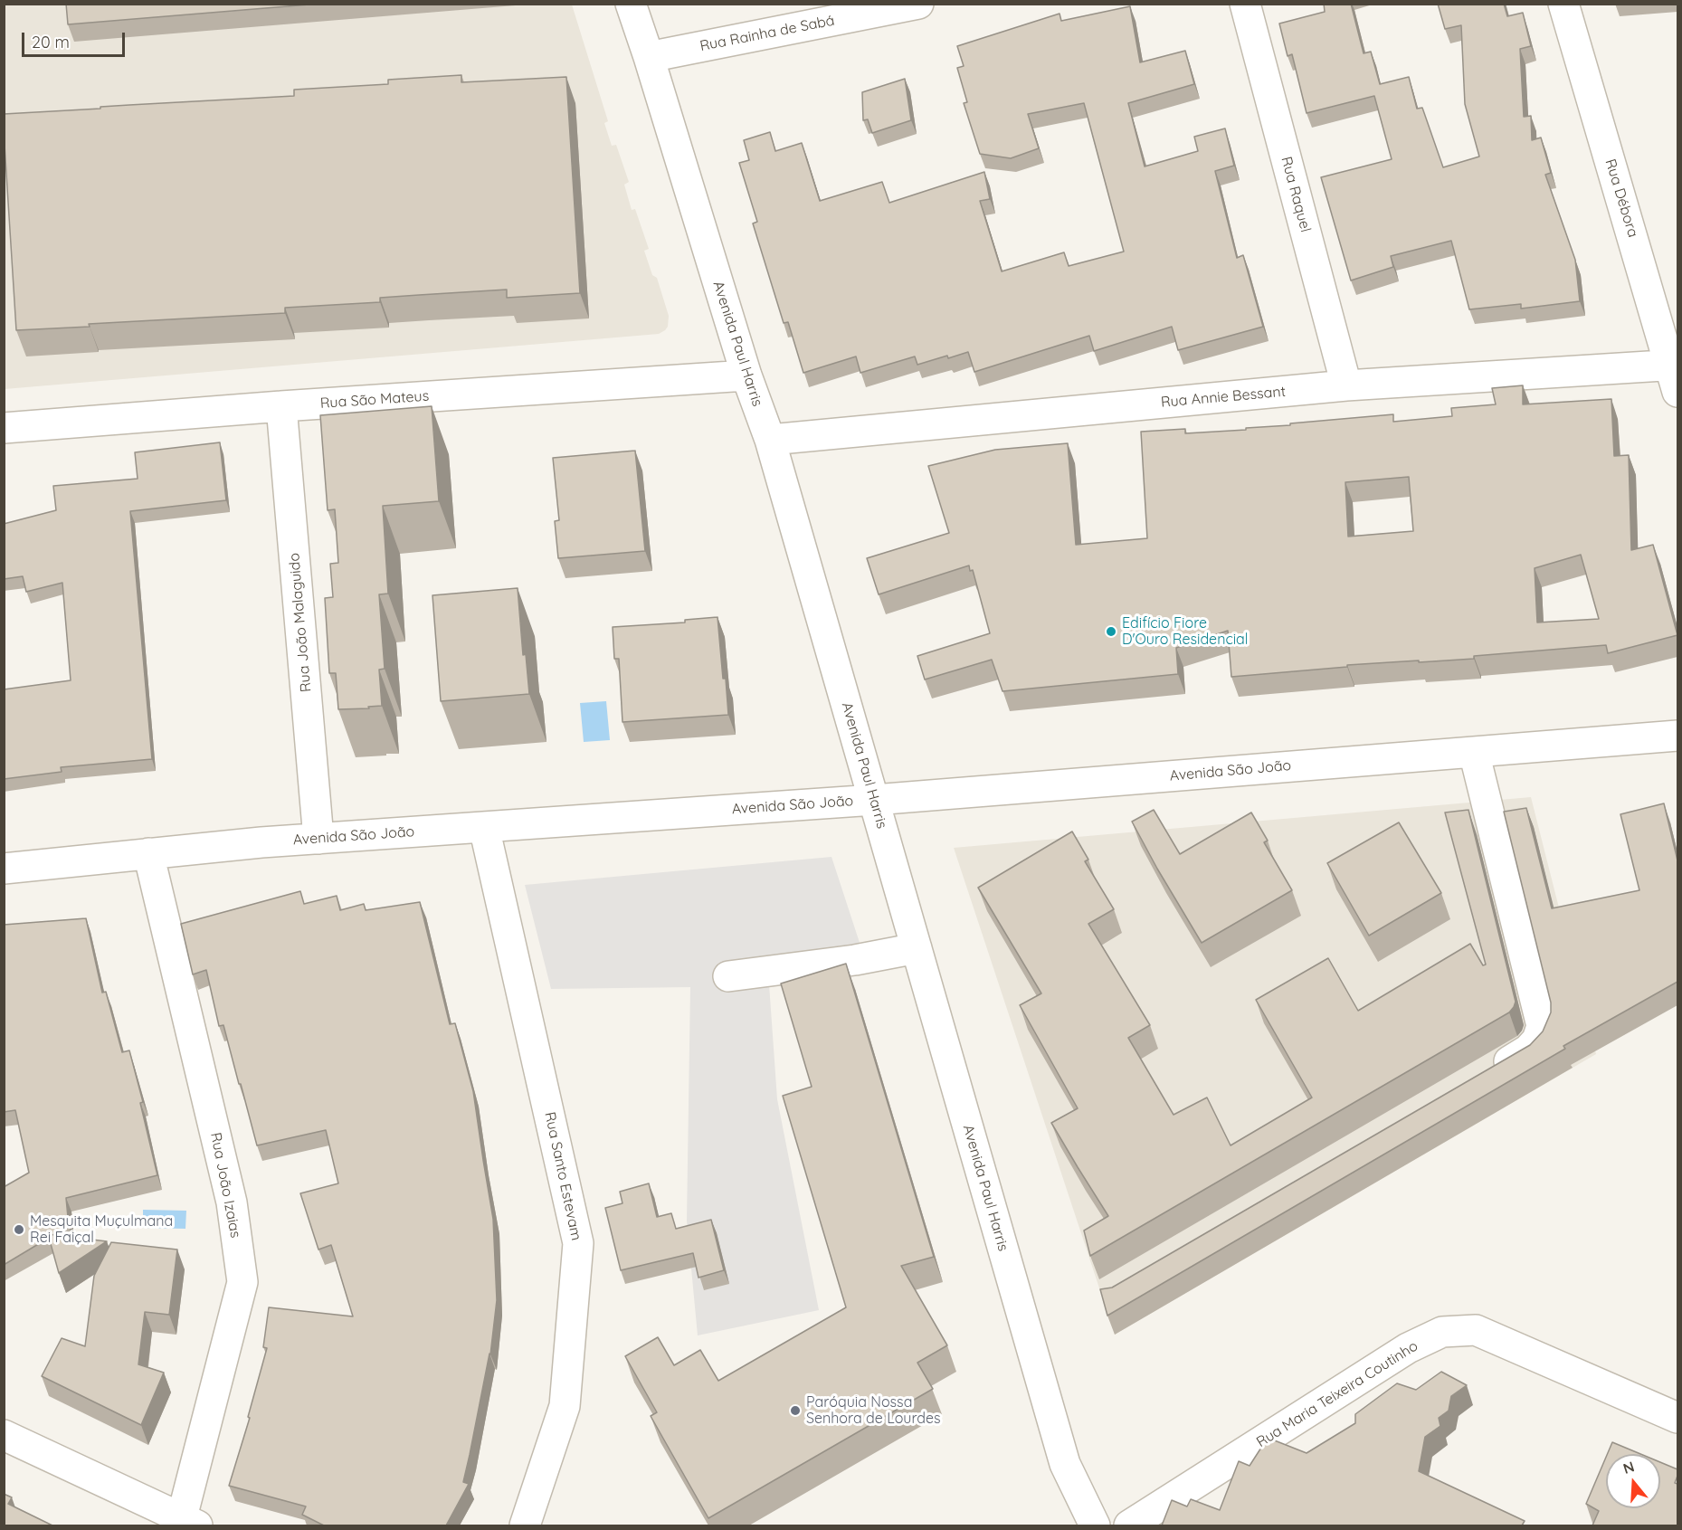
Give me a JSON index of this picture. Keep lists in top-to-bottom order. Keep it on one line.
{"streets":{"street":["Rua Rainha de Sabá","Rua Raquel","Rua Débora","Avenida Paul Harris","Rua Annie Bessant","Rua São Mateus","Rua João Malaguido","Avenida São João","Rua Santo Estevam","Rua João Izaias","Rua Maria Teixeira Coutinho"]},"crossings":[["Rua Rainha de Sabá","Avenida Paul Harris"],["Rua Raquel","Rua Annie Bessant"],["Rua Débora","Rua Annie Bessant"],["Avenida Paul Harris","Rua Annie Bessant"],["Avenida Paul Harris","Rua São Mateus"],["Avenida Paul Harris","Avenida São João"],["Rua São Mateus","Rua João Malaguido"],["Rua João Malaguido","Avenida São João"],["Avenida São João","Rua Santo Estevam"],["Avenida São João","Rua João Izaias"]],"places":["Edifício Fiore D'Ouro Residencial","Mesquita Muçulmana Rei Faiçal","Paróquia Nossa Senhora de Lourdes"],"scale_bar":"20 m","north":"top"}
